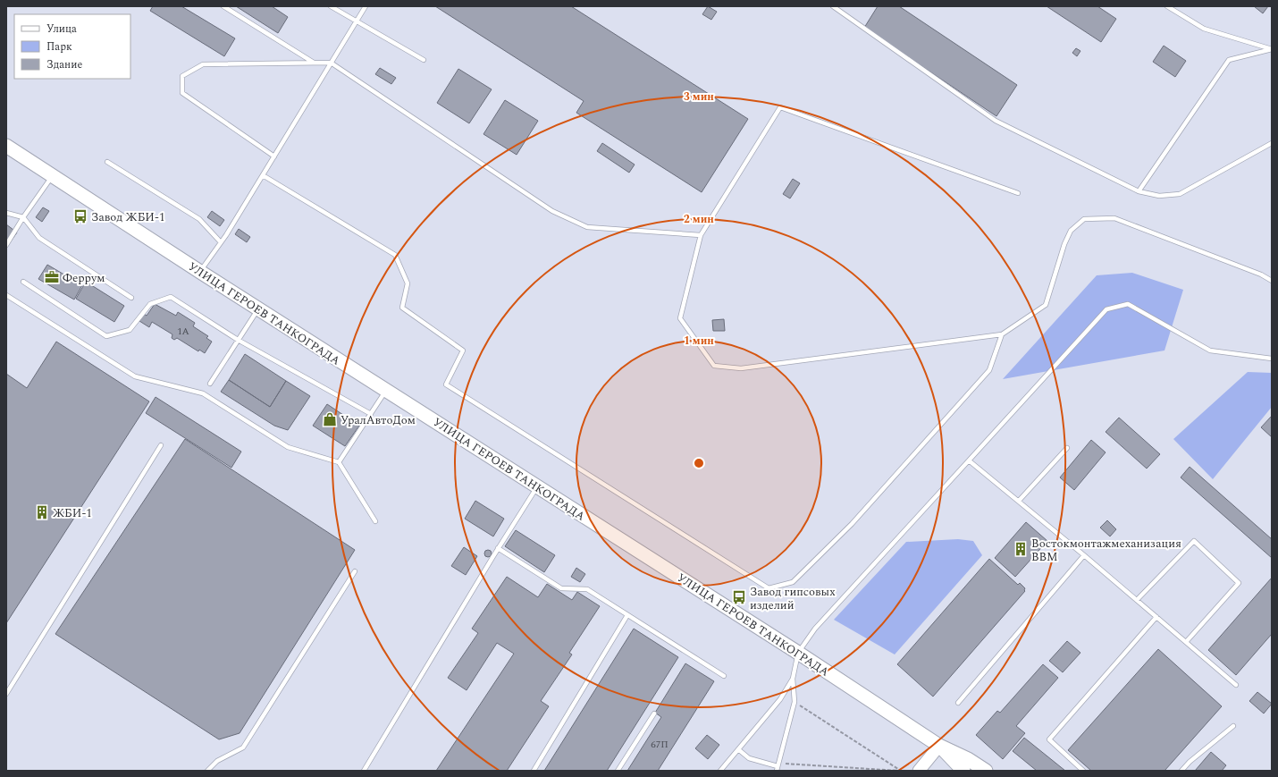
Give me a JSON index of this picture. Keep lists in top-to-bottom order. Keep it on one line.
{"streets":{"main road":["УЛИЦА ГЕРОЕВ ТАНКОГРАДА"]},"places":{"bus stop":["Завод ЖБИ-1","Завод гипсовых изделий"],"office":["Феррум"],"shop":["УралАвтоДом"],"building":["ЖБИ-1","Востокмонтажмеханизация ВВМ"]},"house_numbers":["1А","67П"],"legend":["Улица","Парк","Здание"],"rings":["3 мин","2 мин","1 мин"]}
